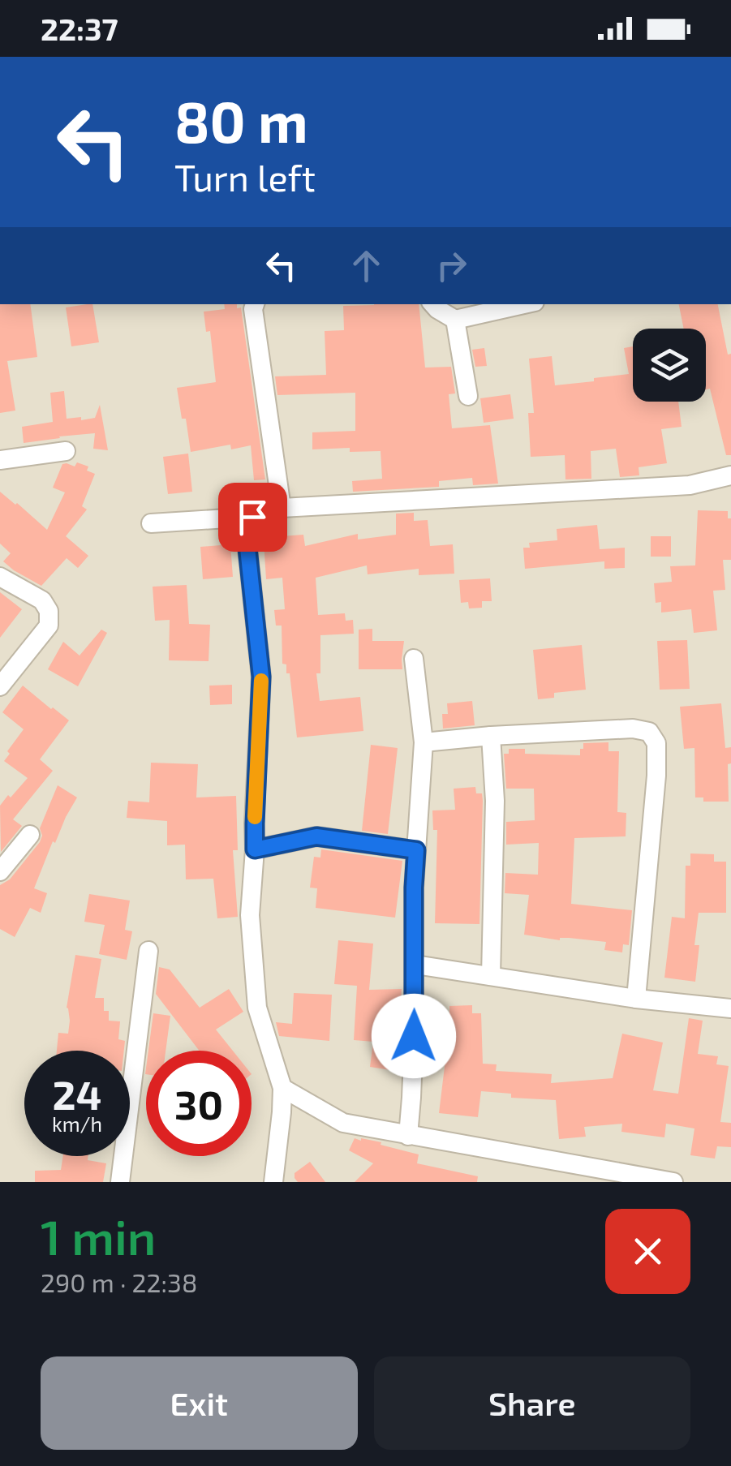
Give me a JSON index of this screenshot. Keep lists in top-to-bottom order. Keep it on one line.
{"page":{"status":"22:37","turn":["80 m","Turn left"],"speed":"24 km/h","limit":"30","heading":["1 min","290 m · 22:38"],"buttons":["Exit","Share"]}}
